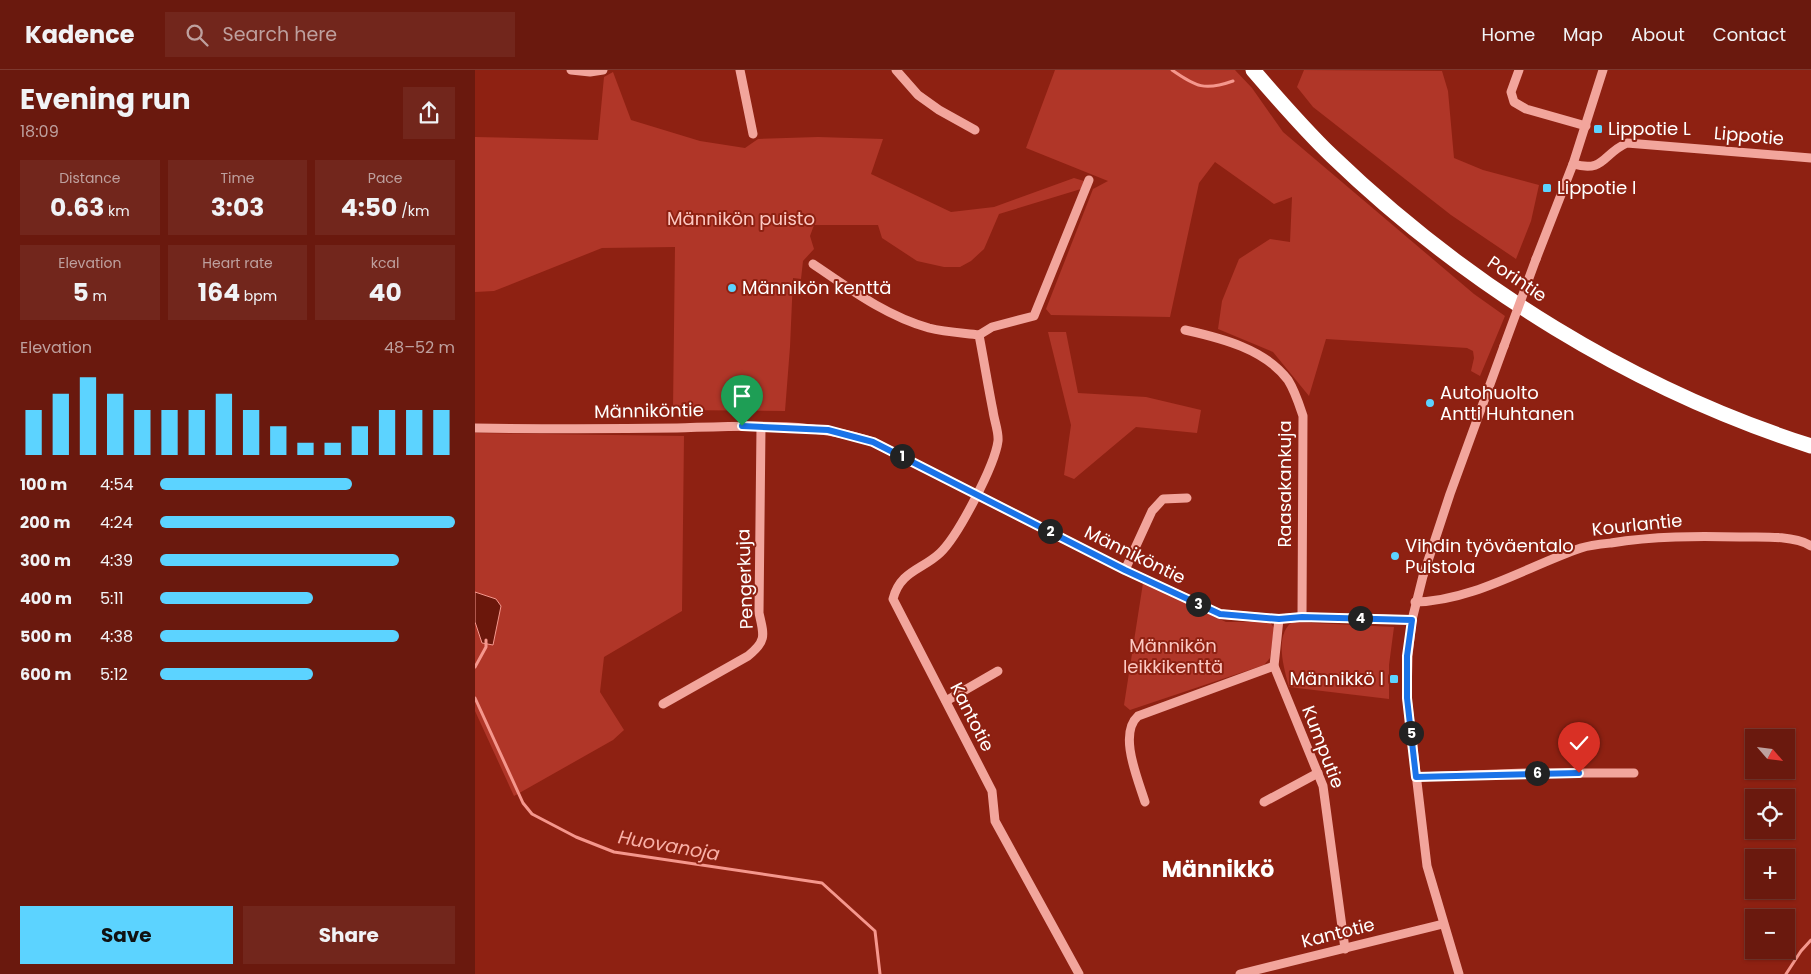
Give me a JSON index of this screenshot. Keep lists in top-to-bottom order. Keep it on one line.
{"streets":{"highway":["Porintie"],"street":["Lippotie","Männiköntie","Raasakankuja","Kourlantie","Pengerkuja","Kantotie","Kumputie"]},"crossings":[["Männiköntie","Raasakankuja"],["Männiköntie","Pengerkuja"],["Männiköntie","Kantotie"],["Männiköntie","Kumputie"],["Kantotie","Kumputie"]],"districts":["Männikkö"],"water":["Huovanoja"],"parks":["Männikön puisto","Männikön leikkikenttä"],"places":{"transit":["Lippotie L","Lippotie I","Männikkö I"],"other":["Männikön kenttä","Autohuolto Antti Huhtanen","Vihdin työväentalo Puistola"]},"north":"bottom right","page":{"header":"Kadence","search":"Search here","nav":["Home","Map","About","Contact"],"heading":["Evening run","18:09"],"stats":[["Distance","0.63 km"],["Time","3:03"],["Pace","4:50 /km"],["Elevation","5 m"],["Heart rate","164 bpm"],["kcal","40"]],"chart":["Elevation","48–52 m"],"pins":["1","2","3","4","5","6"],"list":[{"name":"100 m","note":"4:54"},{"name":"200 m","note":"4:24"},{"name":"300 m","note":"4:39"},{"name":"400 m","note":"5:11"},{"name":"500 m","note":"4:38"},{"name":"600 m","note":"5:12"}],"map_buttons":["+","−"],"buttons":["Save","Share"]}}
